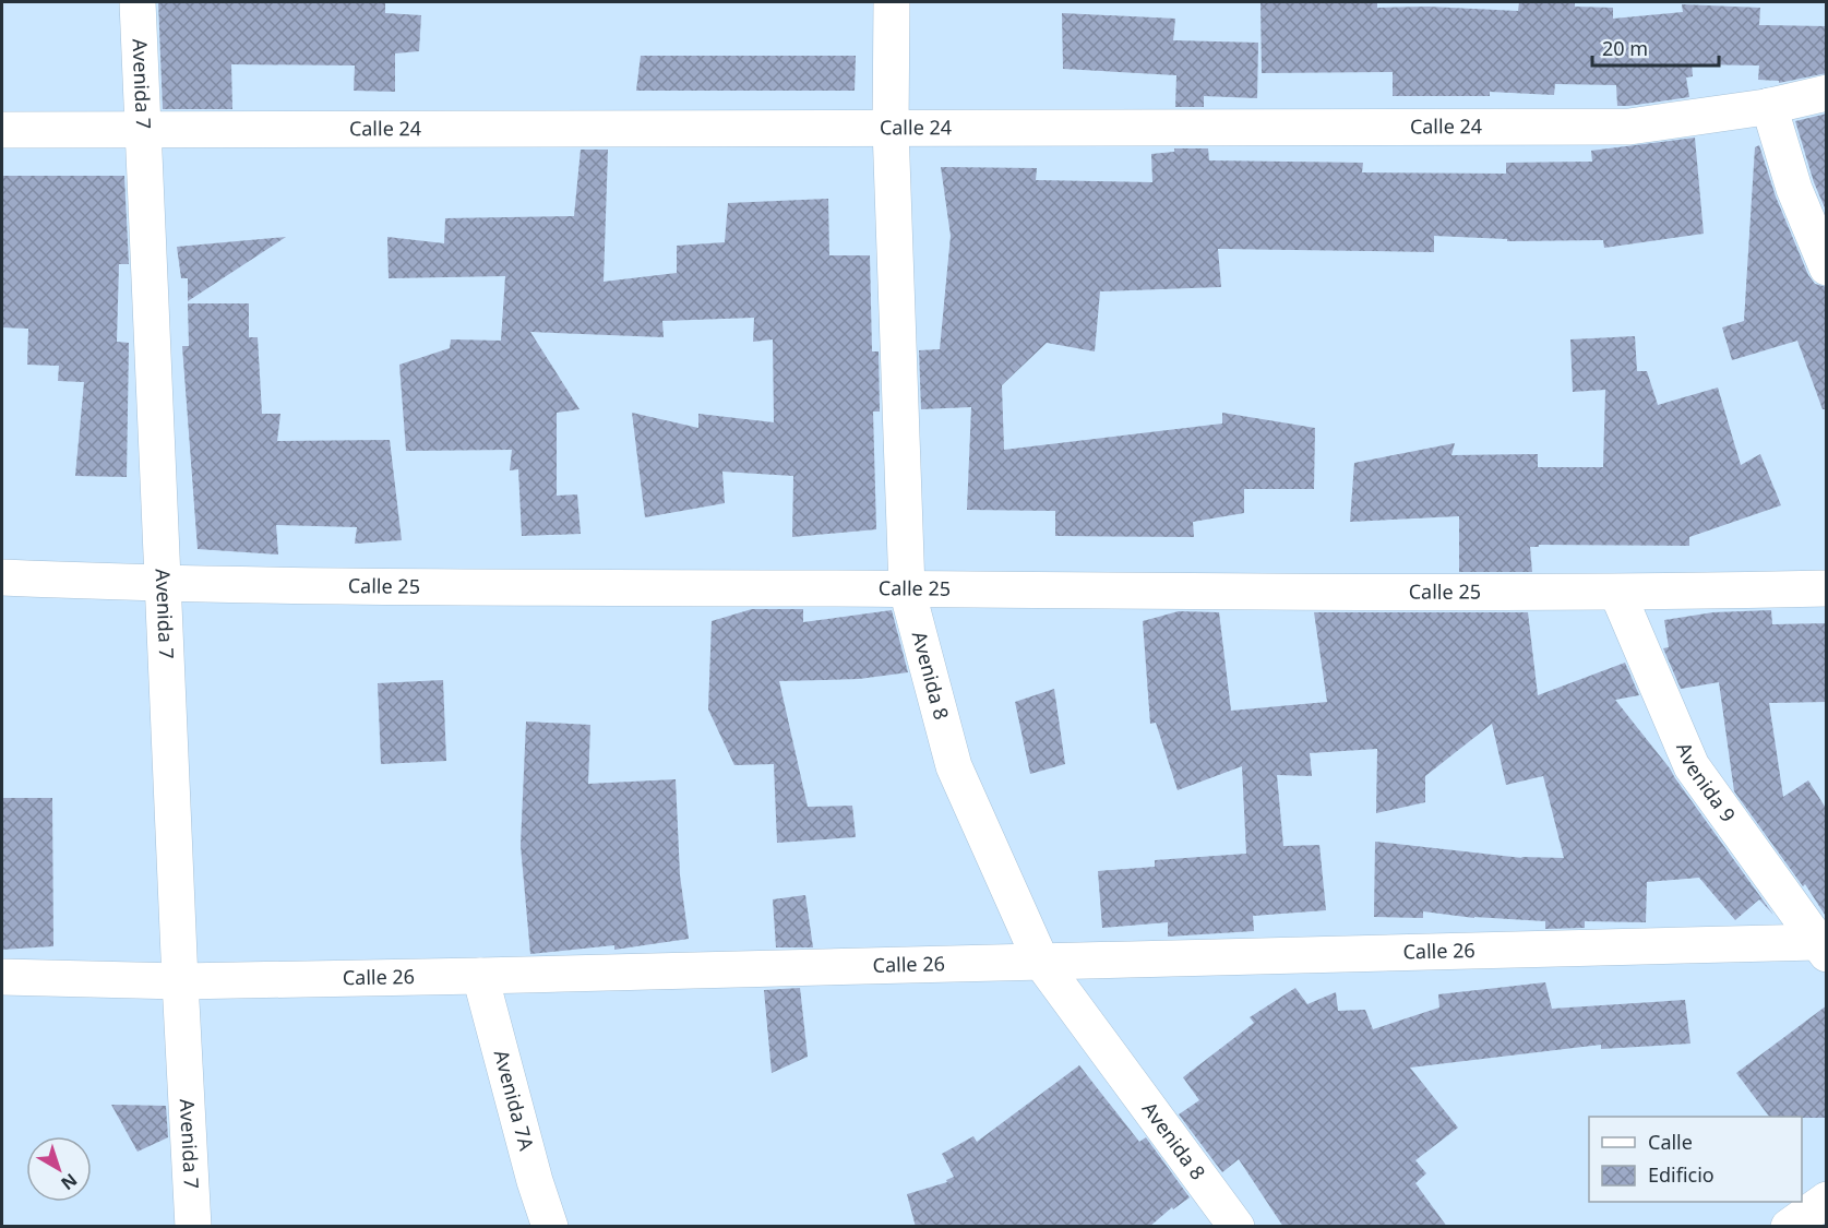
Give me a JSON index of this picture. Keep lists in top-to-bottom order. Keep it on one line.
{"streets":{"street":["Avenida 7","Calle 24","Calle 25","Avenida 8","Avenida 9","Calle 26","Avenida 7A"]},"crossings":[["Avenida 7","Calle 24"],["Avenida 7","Calle 25"],["Avenida 7","Calle 26"],["Calle 24","Avenida 8"],["Calle 25","Avenida 8"],["Calle 25","Avenida 9"],["Avenida 8","Calle 26"],["Avenida 9","Calle 26"],["Calle 26","Avenida 7A"]],"legend":["Calle","Edificio"],"scale_bar":"20 m","north":"bottom right"}
